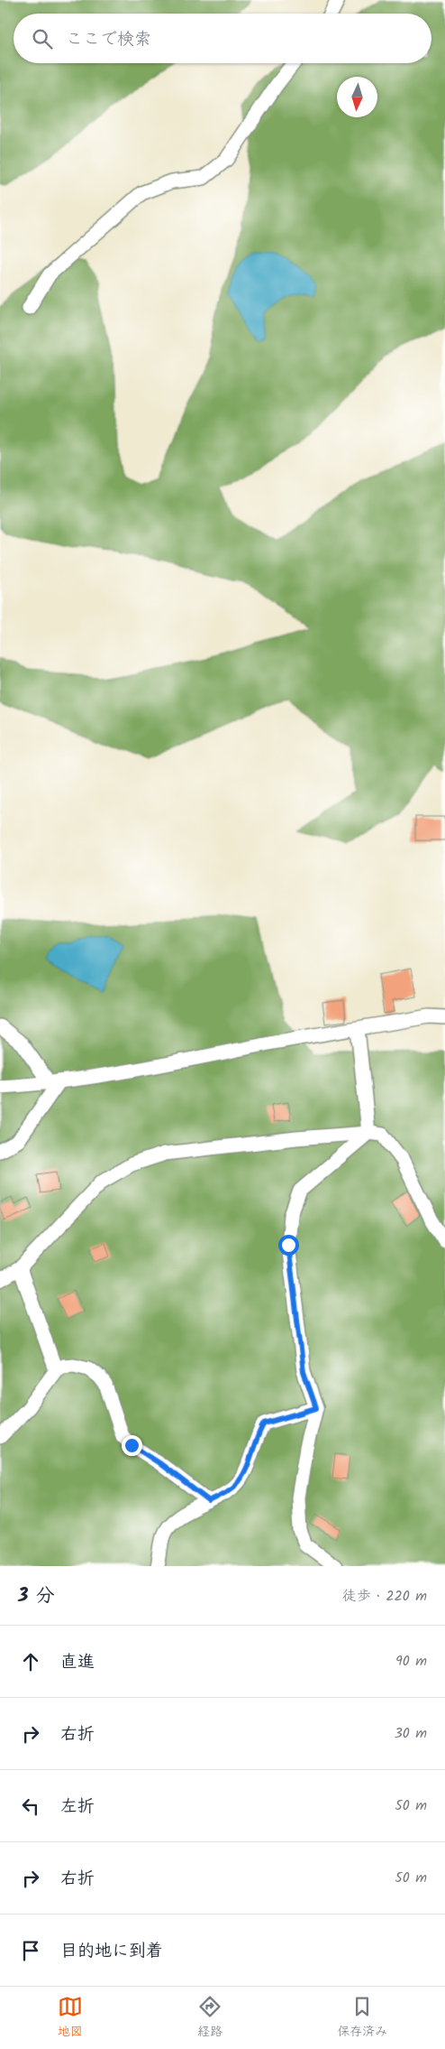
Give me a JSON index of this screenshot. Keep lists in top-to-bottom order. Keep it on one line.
{"north":"bottom","page":{"search":"ここで検索","heading":["3 分","徒歩 · 220 m"],"list":[["直進","90 m"],["右折","30 m"],["左折","50 m"],["右折","50 m"],"目的地に到着"],"nav":["地図","経路","保存済み"]}}
